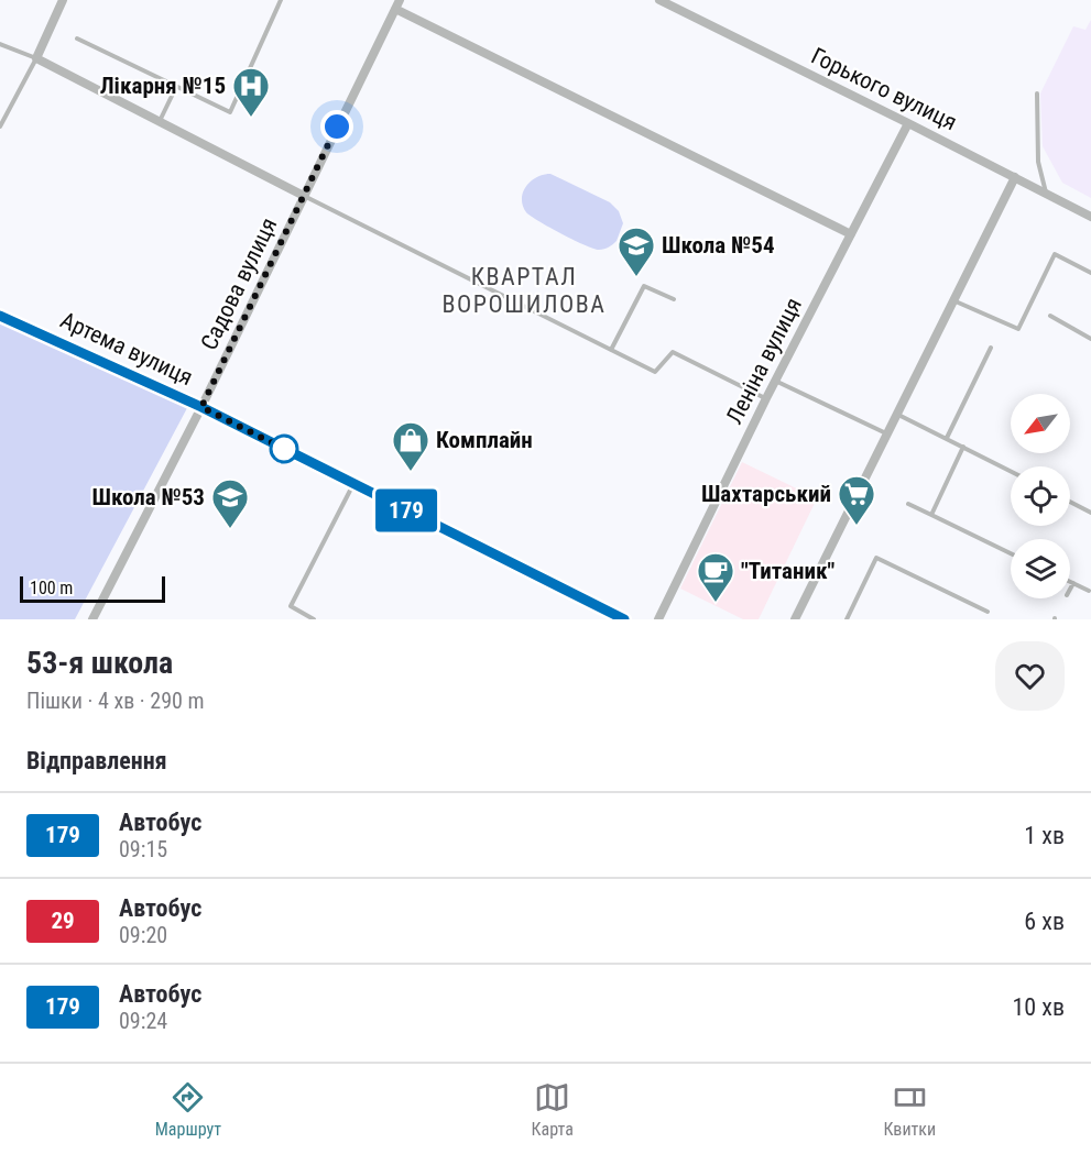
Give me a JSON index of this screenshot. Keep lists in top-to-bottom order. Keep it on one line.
{"streets":{"street":["Горького вулиця","Садова вулиця","Артема вулиця","Леніна вулиця"]},"crossings":[["Горького вулиця","Леніна вулиця"],["Садова вулиця","Артема вулиця"]],"districts":["КВАРТАЛ ВОРОШИЛОВА"],"places":{"hospital":["Лікарня №15"],"school or university":["Школа №54","Школа №53"],"shop":["Комплайн"],"supermarket":["Шахтарський"],"cafe":["\"Титаник\""]},"lines":["bus line 179"],"scale_bar":"100 m","north":"bottom left","page":{"on_map":"179","scale":"100 m","heading":[["53-я школа","Пішки · 4 хв · 290 m"],"Відправлення"],"list":[{"mark":"179","name":"Автобус","note":"09:15","value":"1 хв"},{"mark":"29","name":"Автобус","note":"09:20","value":"6 хв"},{"mark":"179","name":"Автобус","note":"09:24","value":"10 хв"}],"tabs":["Маршрут","Карта","Квитки"]}}
